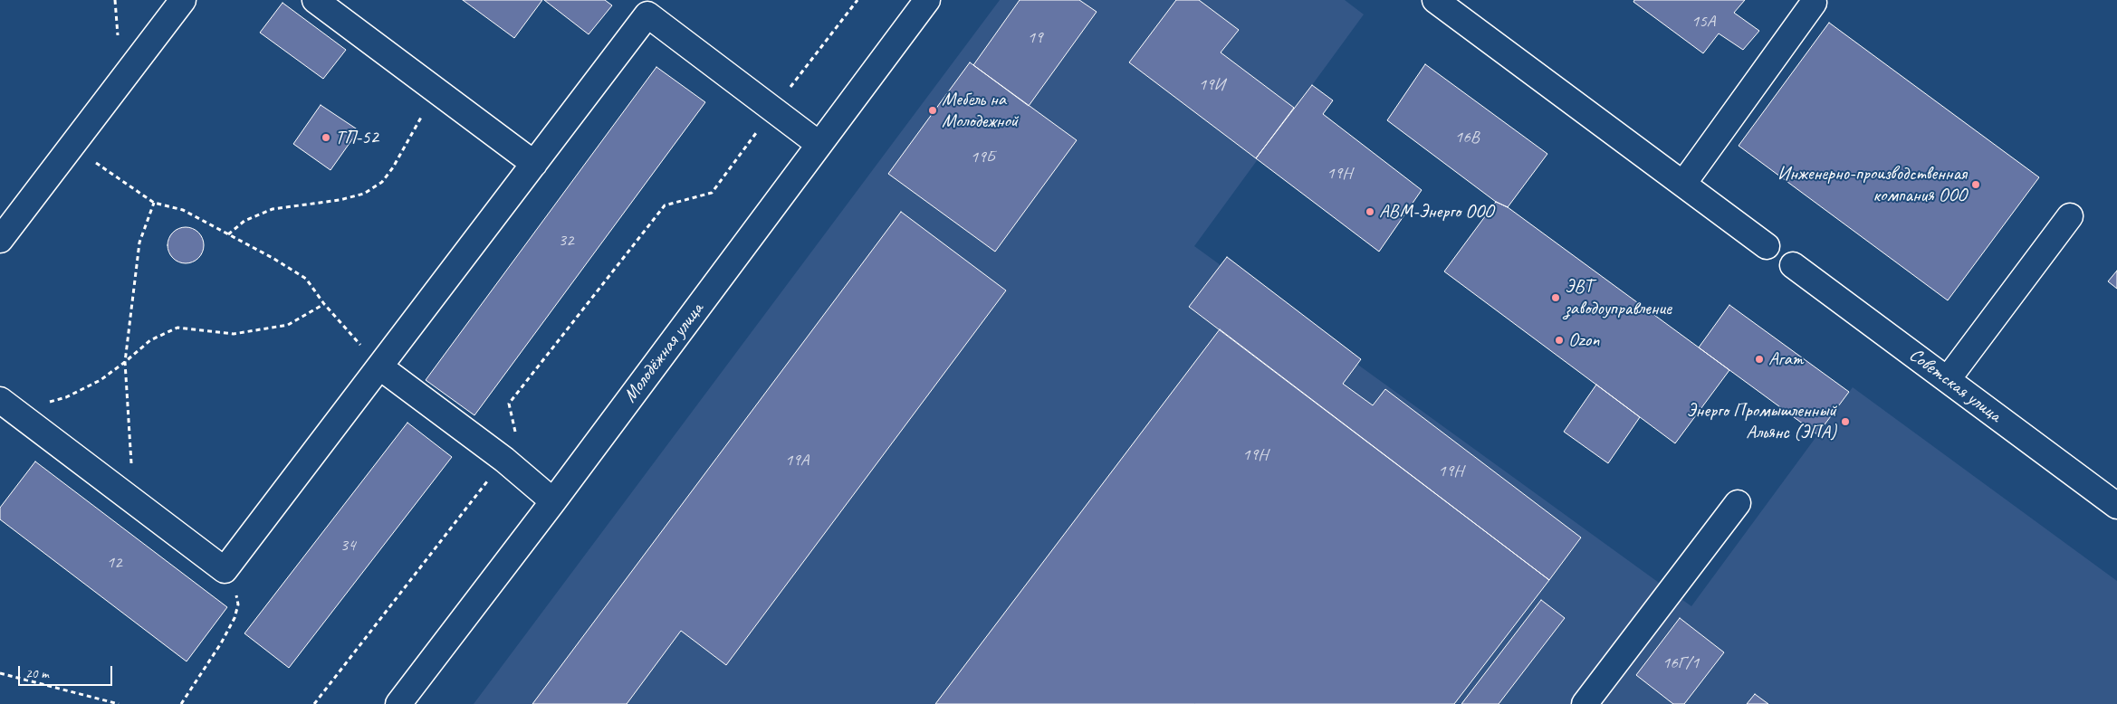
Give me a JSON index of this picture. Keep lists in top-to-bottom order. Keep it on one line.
{"streets":{"street":["Молодёжная улица","Советская улица"]},"places":["Мебель на Молодежной","ТП-52","Инженерно-производственная компания ООО","АВМ-Энерго ООО","ЭВТ заводоуправление","Ozon","Агат","Энерго Промышленный Альянс (ЭПА)"],"house_numbers":["15А","19","19И","16В","19Б","19Н","32","19Н","19А","19Н","34","12","16Г/1"],"scale_bar":"20 m"}
